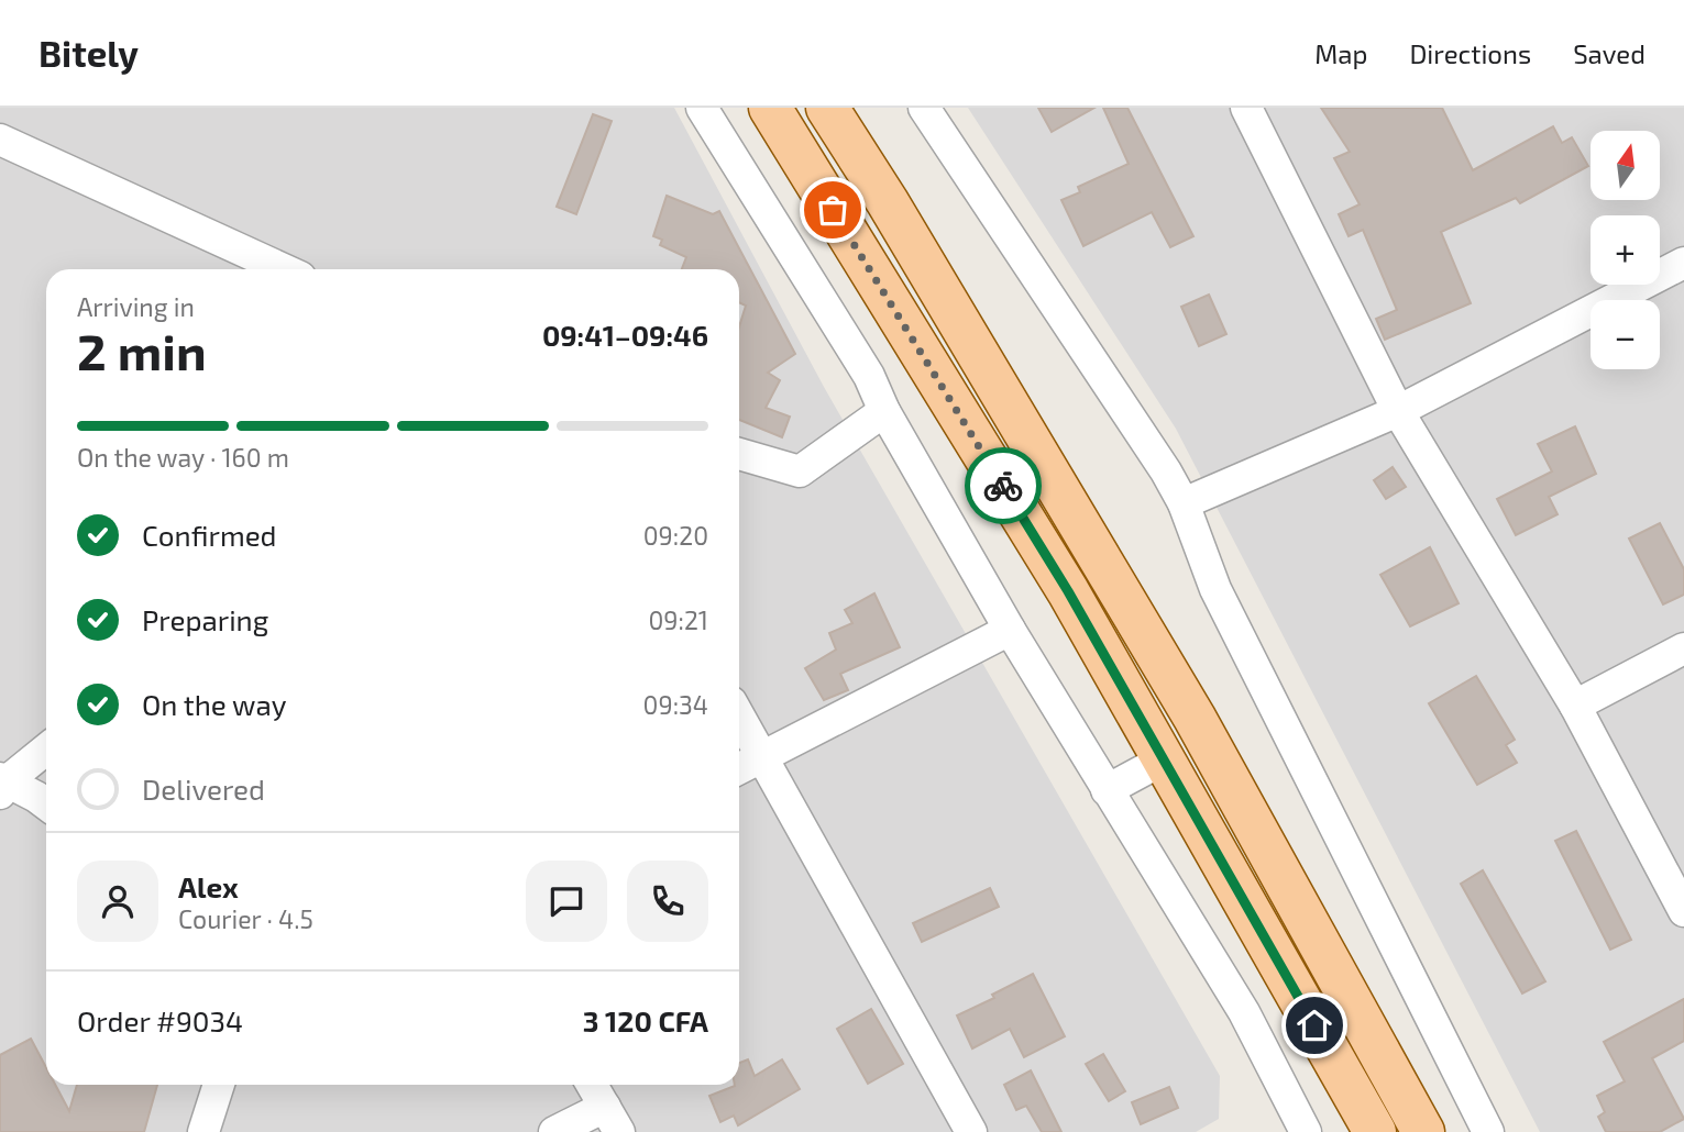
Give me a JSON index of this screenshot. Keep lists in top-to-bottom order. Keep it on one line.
{"north":"top","page":{"header":"Bitely","nav":["Map","Directions","Saved"],"map_buttons":["+","−"],"heading":["2 min","Arriving in","09:41–09:46"],"panel":["Alex","Courier · 4.5","Order #9034","3 120 CFA"],"bar":"On the way · 160 m","list":[["Confirmed","09:20"],["Preparing","09:21"],["On the way","09:34"],"Delivered"]}}
